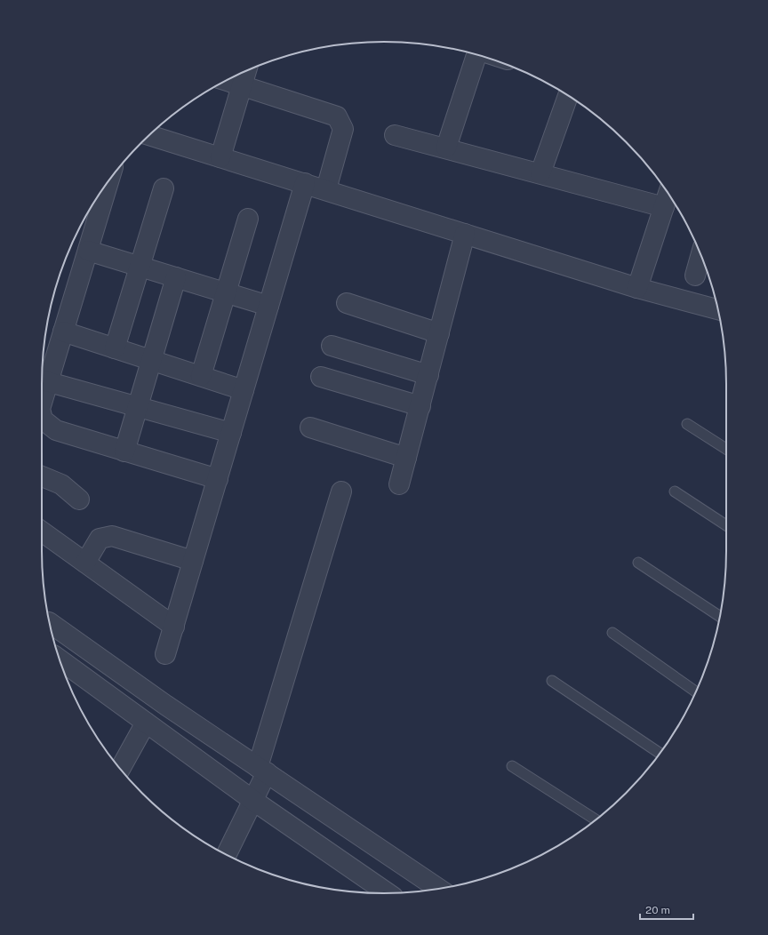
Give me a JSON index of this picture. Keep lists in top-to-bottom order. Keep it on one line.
{"scale_bar":"20 m"}
